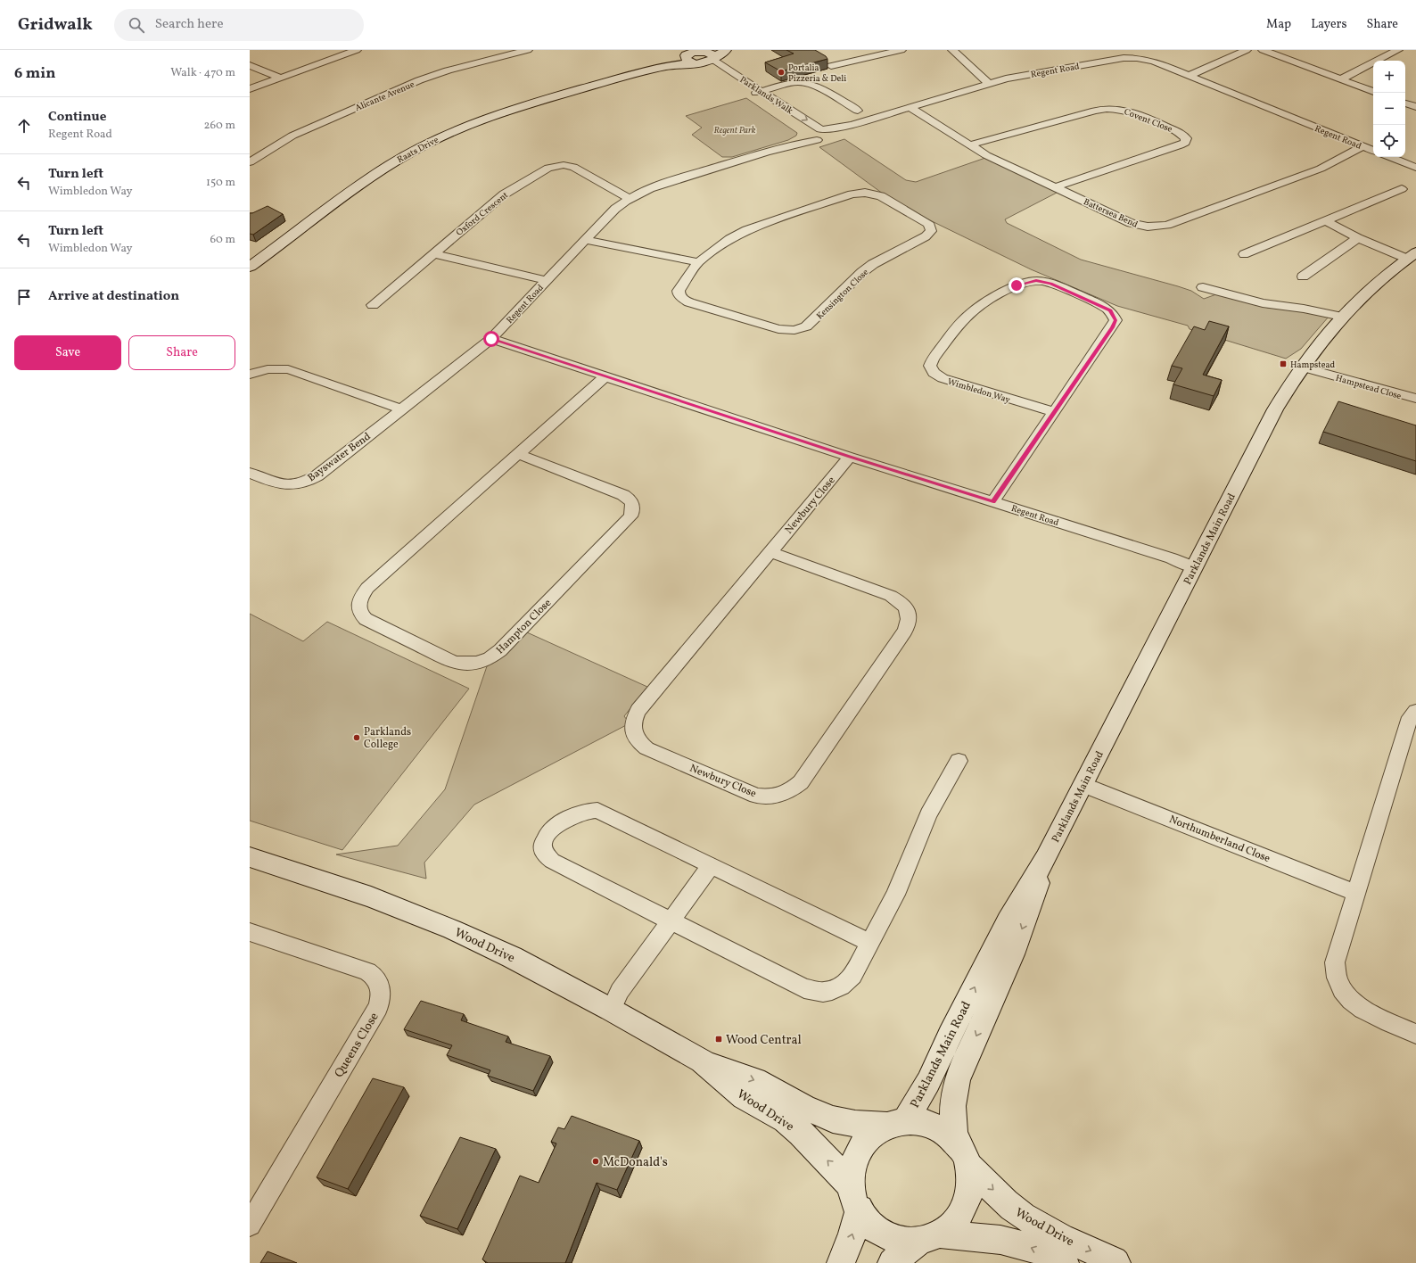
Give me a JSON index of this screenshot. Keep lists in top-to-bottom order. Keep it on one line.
{"streets":{"street":["Regent Road","Parklands Walk","Alicante Avenue","Covent Close","Raats Drive","Battersea Bend","Oxford Crescent","Kensington Close","Hampstead Close","Wimbledon Way","Bayswater Bend","Newbury Close","Parklands Main Road","Hampton Close","Northumberland Close","Wood Drive","Queens Close"]},"crossings":[["Regent Road","Parklands Walk"],["Regent Road","Battersea Bend"],["Regent Road","Oxford Crescent"],["Regent Road","Wimbledon Way"],["Regent Road","Bayswater Bend"],["Regent Road","Newbury Close"],["Regent Road","Parklands Main Road"],["Regent Road","Hampton Close"],["Parklands Walk","Raats Drive"],["Covent Close","Battersea Bend"],["Hampstead Close","Parklands Main Road"],["Parklands Main Road","Northumberland Close"],["Parklands Main Road","Wood Drive"]],"parks":["Regent Park"],"places":{"other":["Portalia Pizzeria & Deli","Parklands College","McDonald's"],"transit":["Hampstead","Wood Central"]},"page":{"header":"Gridwalk","search":"Search here","nav":["Map","Layers","Share"],"heading":["6 min","Walk · 470 m"],"map_buttons":["+","−"],"list":[["Continue","Regent Road","260 m"],["Turn left","Wimbledon Way","150 m"],["Turn left","Wimbledon Way","60 m"],"Arrive at destination"],"buttons":["Save","Share"]}}
